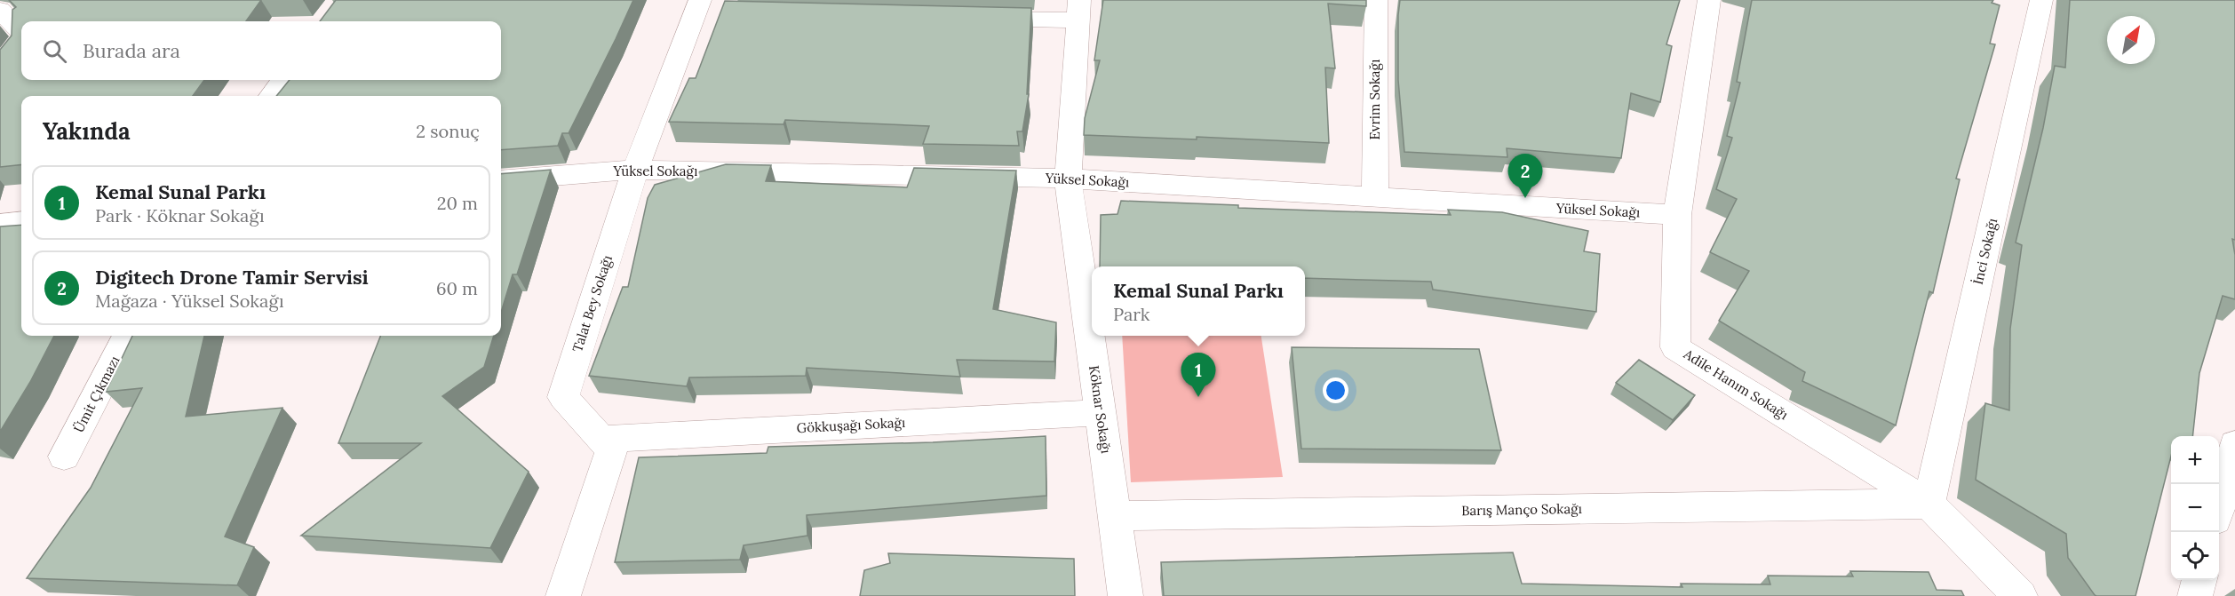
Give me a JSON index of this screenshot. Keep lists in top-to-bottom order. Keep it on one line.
{"streets":{"street":["Evrim Sokağı","Yüksel Sokağı","İnci Sokağı","Talat Bey Sokağı","Adile Hanım Sokağı","Ümit Çıkmazı","Köknar Sokağı","Gökkuşağı Sokağı","Barış Manço Sokağı"]},"crossings":[["Evrim Sokağı","Yüksel Sokağı"],["Yüksel Sokağı","Talat Bey Sokağı"],["Yüksel Sokağı","Adile Hanım Sokağı"],["Yüksel Sokağı","Köknar Sokağı"],["İnci Sokağı","Adile Hanım Sokağı"],["İnci Sokağı","Barış Manço Sokağı"],["Talat Bey Sokağı","Gökkuşağı Sokağı"],["Adile Hanım Sokağı","Barış Manço Sokağı"],["Köknar Sokağı","Gökkuşağı Sokağı"],["Köknar Sokağı","Barış Manço Sokağı"]],"north":"top right","page":{"search":"Burada ara","heading":["Yakında","2 sonuç"],"pins":["2","1"],"list":[{"mark":"1","name":"Kemal Sunal Parkı","note":"Park · Köknar Sokağı","value":"20 m"},{"mark":"2","name":"Digitech Drone Tamir Servisi","note":"Mağaza · Yüksel Sokağı","value":"60 m"}],"popup":["Kemal Sunal Parkı","Park"],"map_buttons":["+","−"]}}
